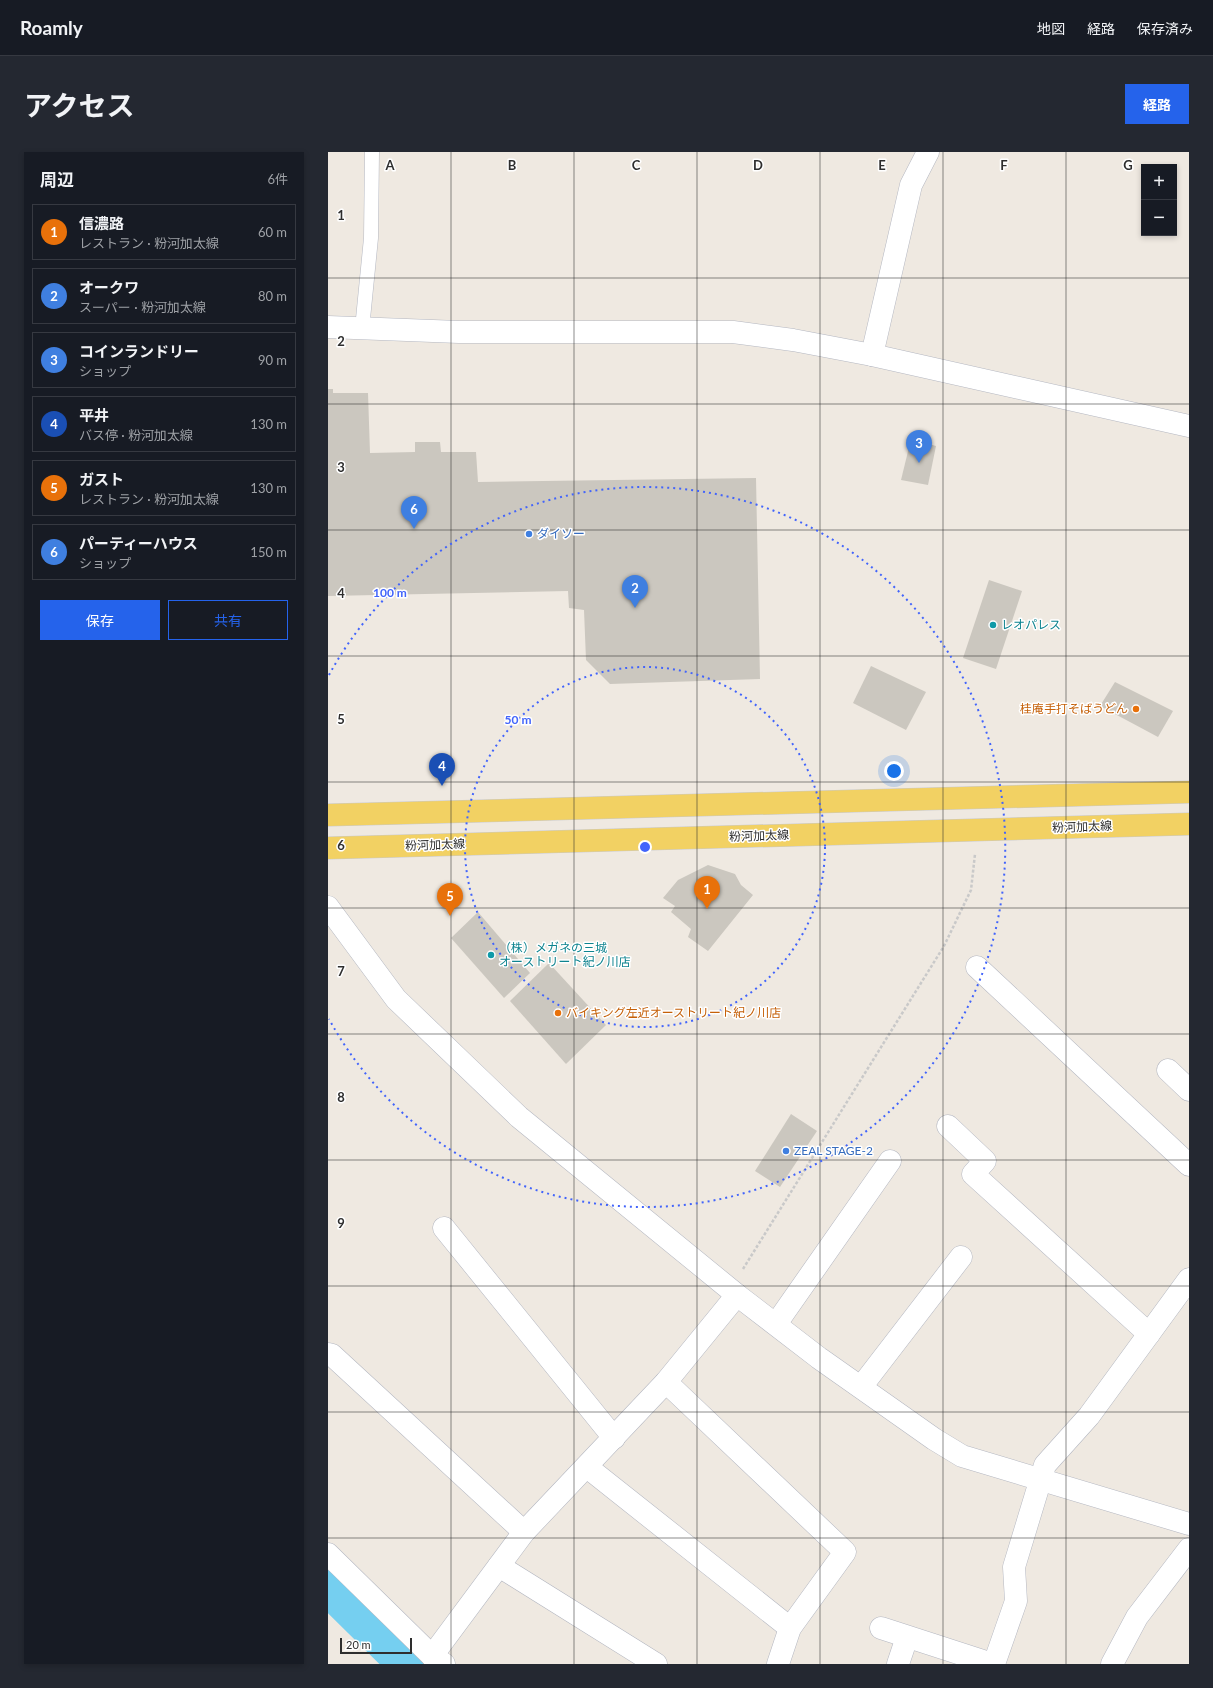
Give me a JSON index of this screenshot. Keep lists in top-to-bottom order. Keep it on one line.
{"streets":{"main road":["粉河加太線"]},"places":["ダイソー","レオパレス","桂庵手打そばうどん","（株）メガネの三城 オーストリート紀ノ川店","バイキング左近オーストリート紀ノ川店","ZEAL STAGE-2"],"scale_bar":"20 m","page":{"header":"Roamly","nav":["地図","経路","保存済み"],"title":"アクセス","buttons":["経路",["保存","共有"]],"heading":["周辺","6件"],"map_buttons":["+","−"],"list":[{"mark":"1","name":"信濃路","note":"レストラン · 粉河加太線","value":"60 m"},{"mark":"2","name":"オークワ","note":"スーパー · 粉河加太線","value":"80 m"},{"mark":"3","name":"コインランドリー","note":"ショップ","value":"90 m"},{"mark":"4","name":"平井","note":"バス停 · 粉河加太線","value":"130 m"},{"mark":"5","name":"ガスト","note":"レストラン · 粉河加太線","value":"130 m"},{"mark":"6","name":"パーティーハウス","note":"ショップ","value":"150 m"}],"pins":["3","6","2","4","1","5"],"scale":"20 m"},"grid":{"columns":["A","B","C","D","E","F","G"],"rows":["1","2","3","4","5","6","7","8","9"]},"rings":["100 m","50 m"]}
